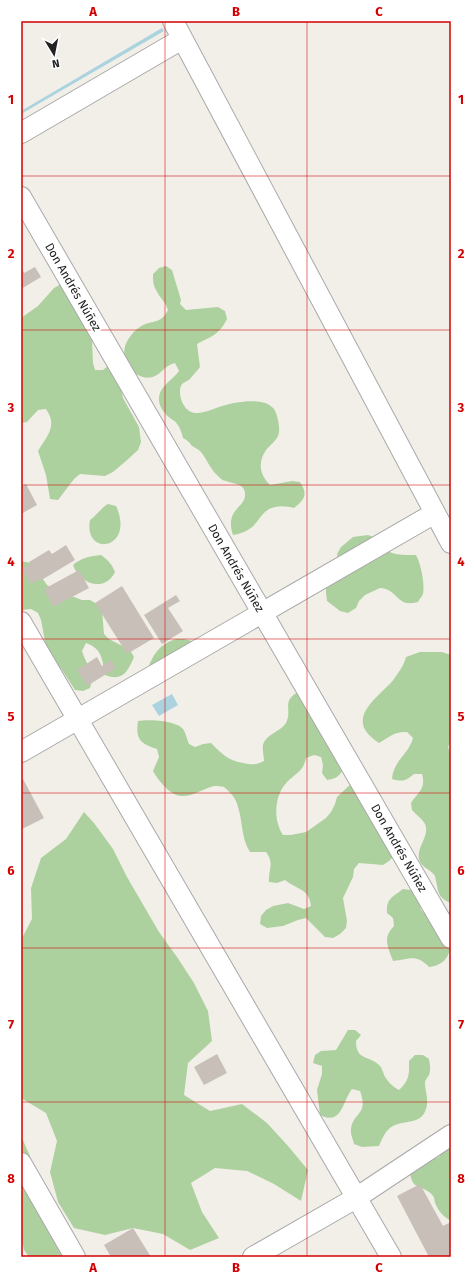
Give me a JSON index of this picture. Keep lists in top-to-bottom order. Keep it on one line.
{"streets":{"street":["Don Andrés Núñez"]},"north":"bottom","grid":{"columns":["A","B","C"],"rows":["1","2","3","4","5","6","7","8"]}}
